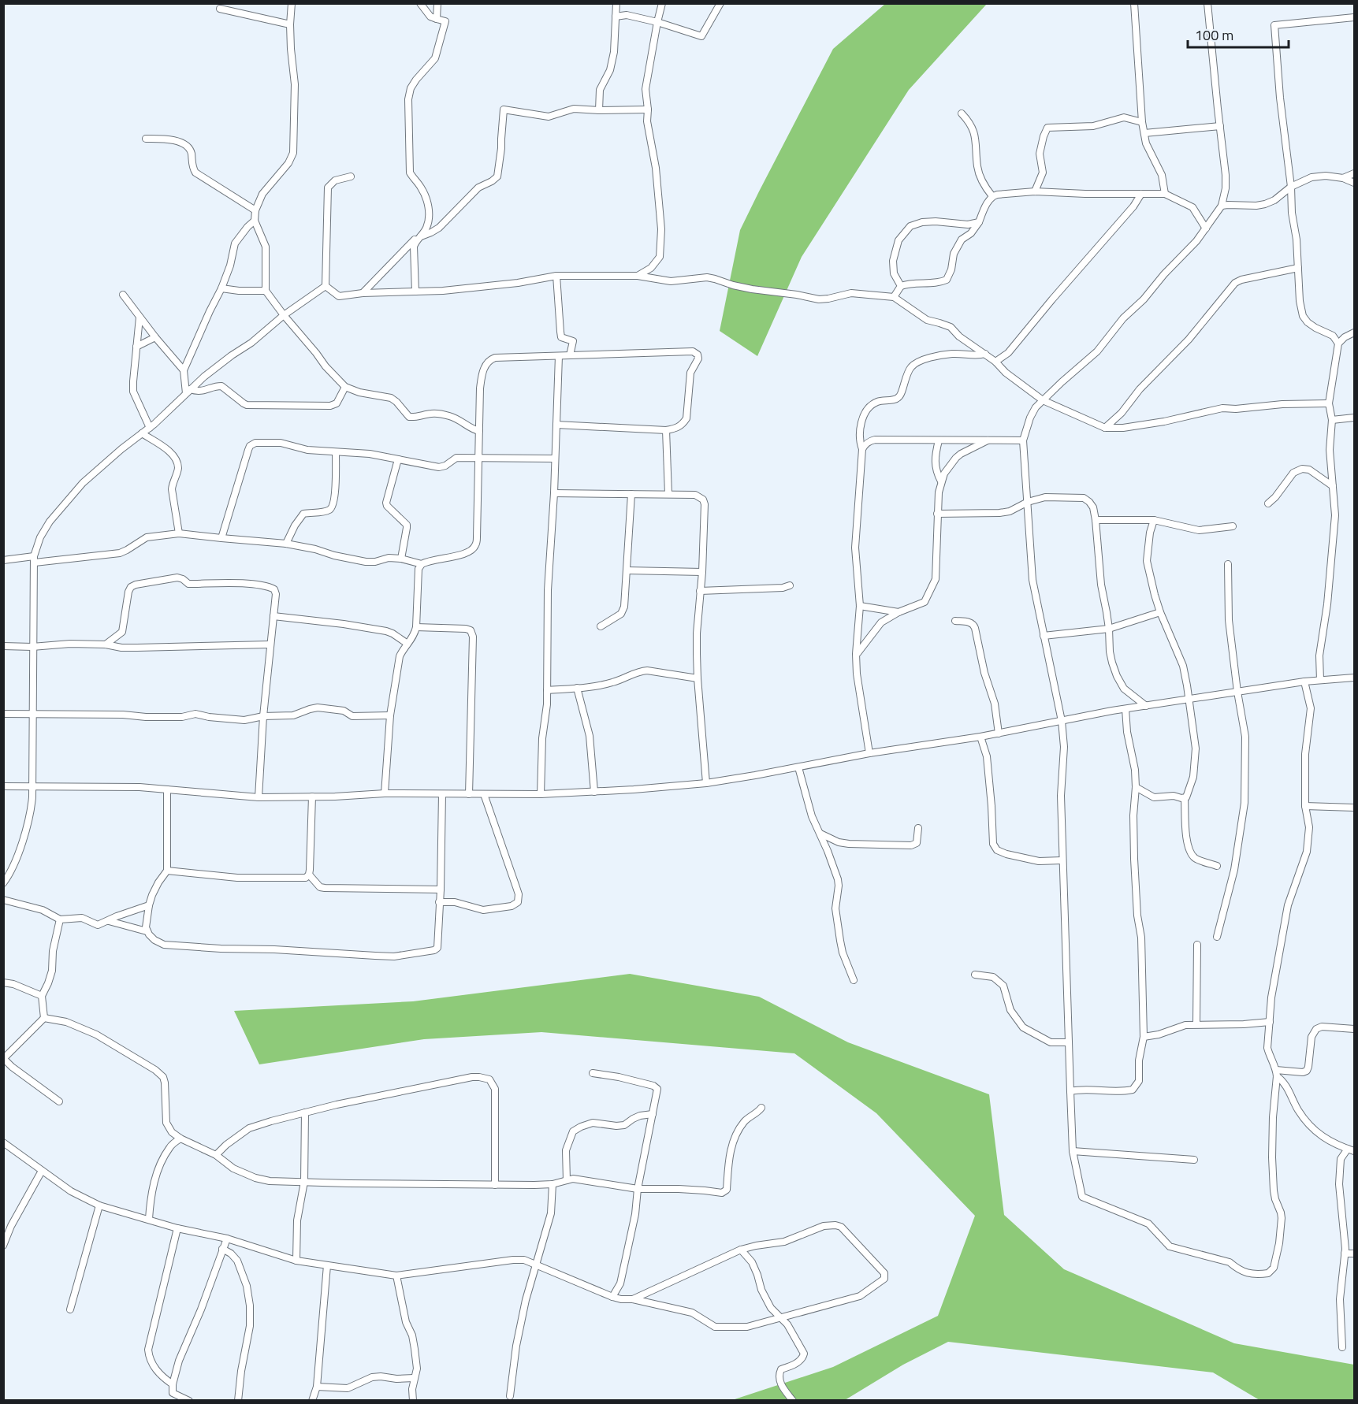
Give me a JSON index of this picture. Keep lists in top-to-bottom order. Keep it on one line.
{"scale_bar":"100 m"}
